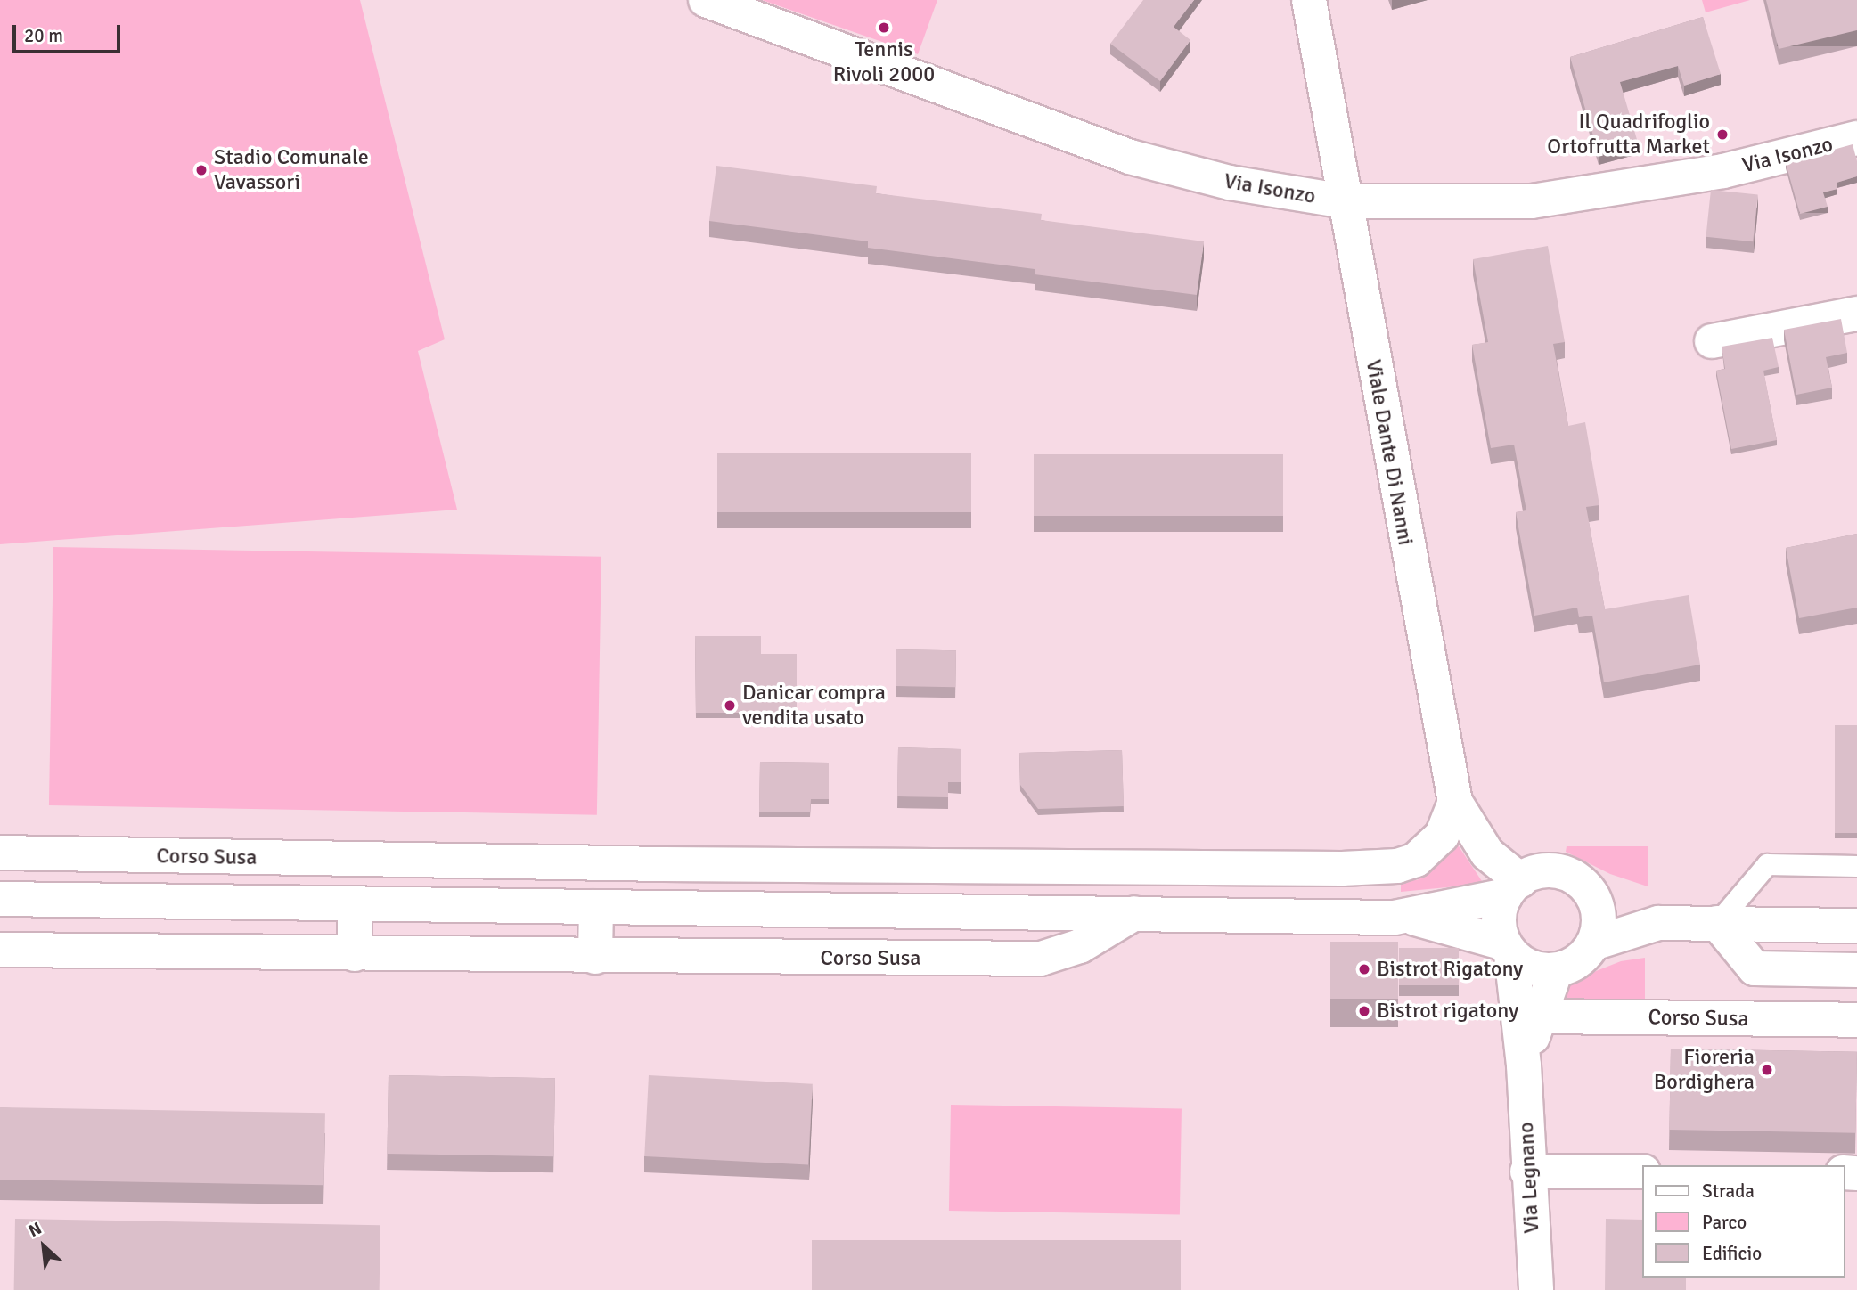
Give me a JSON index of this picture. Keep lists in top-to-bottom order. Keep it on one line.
{"streets":{"street":["Via Isonzo","Viale Dante Di Nanni","Corso Susa","Via Legnano"]},"crossings":[["Via Isonzo","Viale Dante Di Nanni"],["Viale Dante Di Nanni","Corso Susa"],["Viale Dante Di Nanni","Via Legnano"],["Corso Susa","Via Legnano"]],"places":["Tennis Rivoli 2000","Il Quadrifoglio Ortofrutta Market","Stadio Comunale Vavassori","Danicar compra vendita usato","Bistrot Rigatony","Bistrot rigatony","Fioreria Bordighera"],"legend":["Strada","Parco","Edificio"],"scale_bar":"20 m","north":"top left"}
